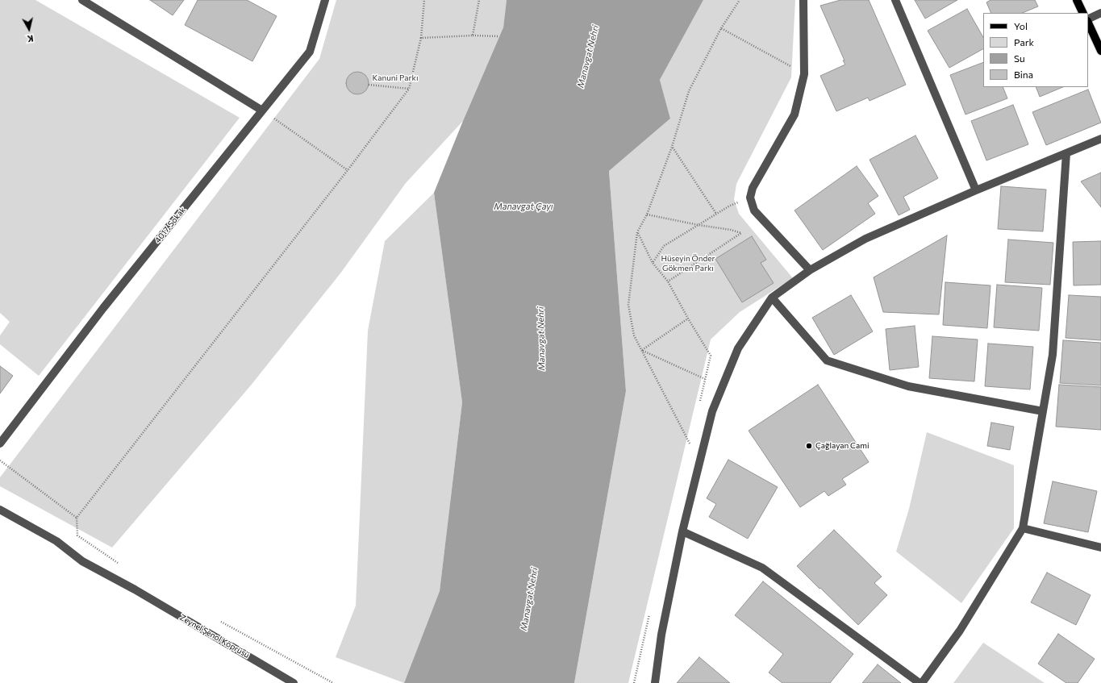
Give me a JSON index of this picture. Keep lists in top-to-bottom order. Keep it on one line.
{"streets":{"street":["4017. Sokak","Zeynel Şenol Köprüsü"]},"water":["Manavgat Nehri","Manavgat Çayı"],"parks":["Kanuni Parkı","Hüseyin Önder Gökmen Parkı"],"places":["Çağlayan Cami"],"legend":["Yol","Park","Su","Bina"],"north":"bottom"}
